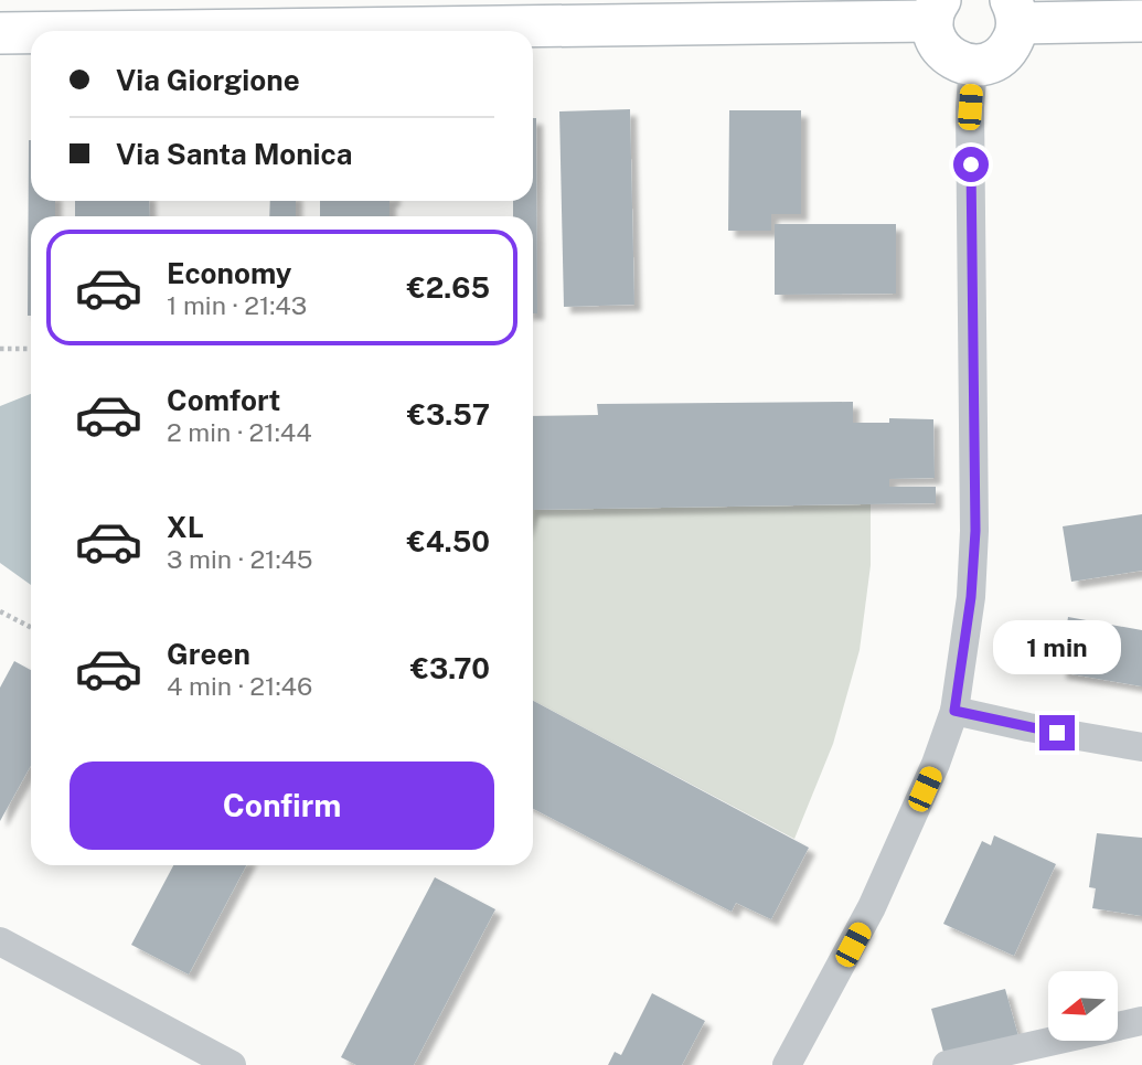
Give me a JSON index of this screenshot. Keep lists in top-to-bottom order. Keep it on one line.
{"north":"left","page":{"banner":["Via Giorgione","Via Santa Monica"],"list":[{"name":"Economy","note":"1 min · 21:43","value":"€2.65"},{"name":"Comfort","note":"2 min · 21:44","value":"€3.57"},{"name":"XL","note":"3 min · 21:45","value":"€4.50"},{"name":"Green","note":"4 min · 21:46","value":"€3.70"}],"bubble":"1 min","buttons":"Confirm"}}
